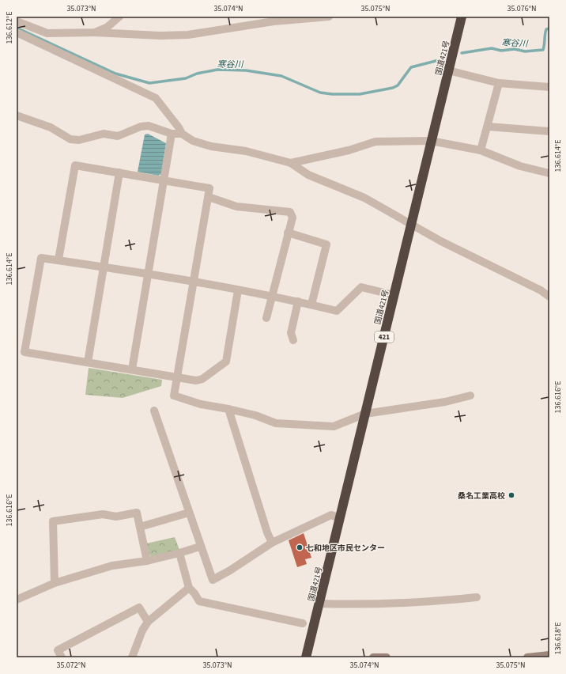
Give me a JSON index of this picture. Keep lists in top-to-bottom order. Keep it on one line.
{"streets":{"highway":["国道421号","421"]},"water":["寒谷川"],"places":["桑名工業高校","七和地区市民センター"],"coordinates":["35.073°N","35.074°N","35.075°N","35.076°N","136.612°E","136.614°E","136.616°E","136.618°E","35.072°N"]}
